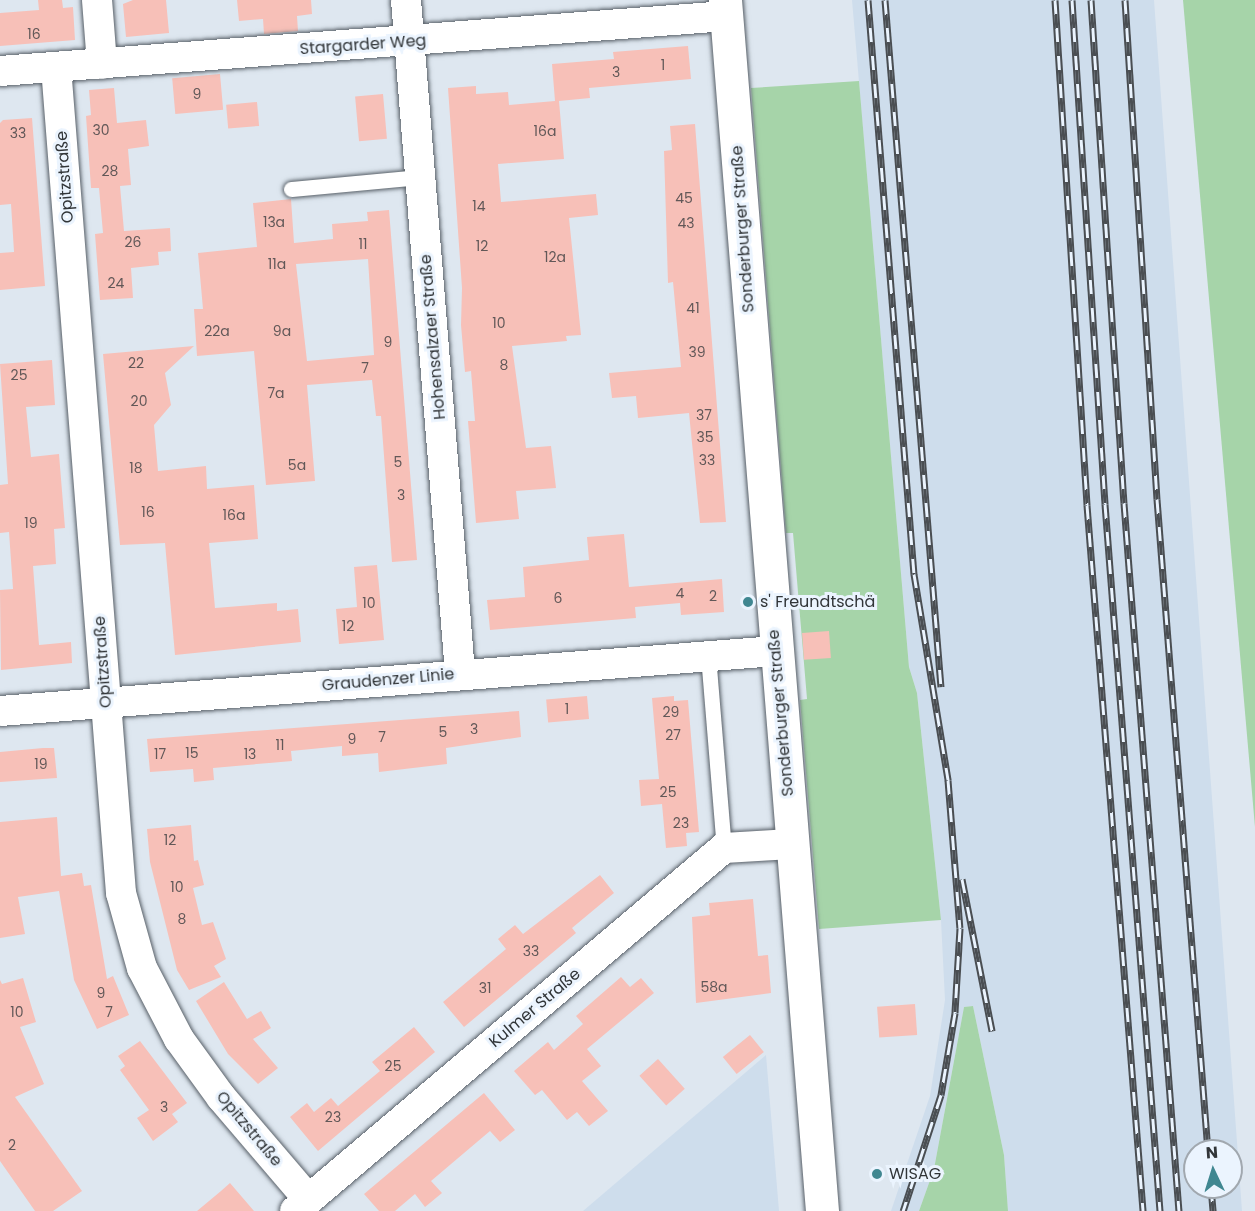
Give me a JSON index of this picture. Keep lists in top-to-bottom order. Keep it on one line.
{"streets":{"street":["Stargarder Weg","Opitzstraße","Sonderburger Straße","Hohensalzaer Straße","Graudenzer Linie","Kulmer Straße"]},"crossings":[["Stargarder Weg","Opitzstraße"],["Stargarder Weg","Sonderburger Straße"],["Stargarder Weg","Hohensalzaer Straße"],["Opitzstraße","Graudenzer Linie"],["Opitzstraße","Kulmer Straße"],["Sonderburger Straße","Graudenzer Linie"],["Hohensalzaer Straße","Graudenzer Linie"]],"places":["s' Freundtschä","WISAG"],"house_numbers":["16","1","3","9","30","16a","33","28","45","14","13a","43","26","11","12","12a","11a","24","41","10","22a","9a","9","39","22","8","7","25","7a","20","37","35","33","5","5a","18","3","16","16a","19","4","2","6","10","12","1","29","3","5","27","7","9","11","15","17","13","19","25","23","12","10","8","33","58a","31","9","10","7","25","3","23","2"],"north":"top"}
